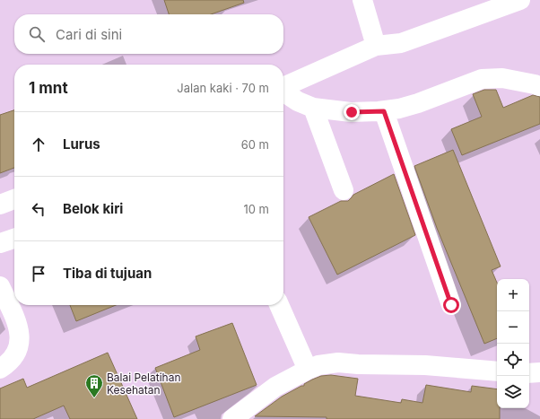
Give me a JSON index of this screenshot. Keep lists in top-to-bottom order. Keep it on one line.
{"places":{"building":["Balai Pelatihan Kesehatan"]},"page":{"search":"Cari di sini","heading":["1 mnt","Jalan kaki · 70 m"],"list":[["Lurus","60 m"],["Belok kiri","10 m"],"Tiba di tujuan"],"map_buttons":["+","−"]}}
